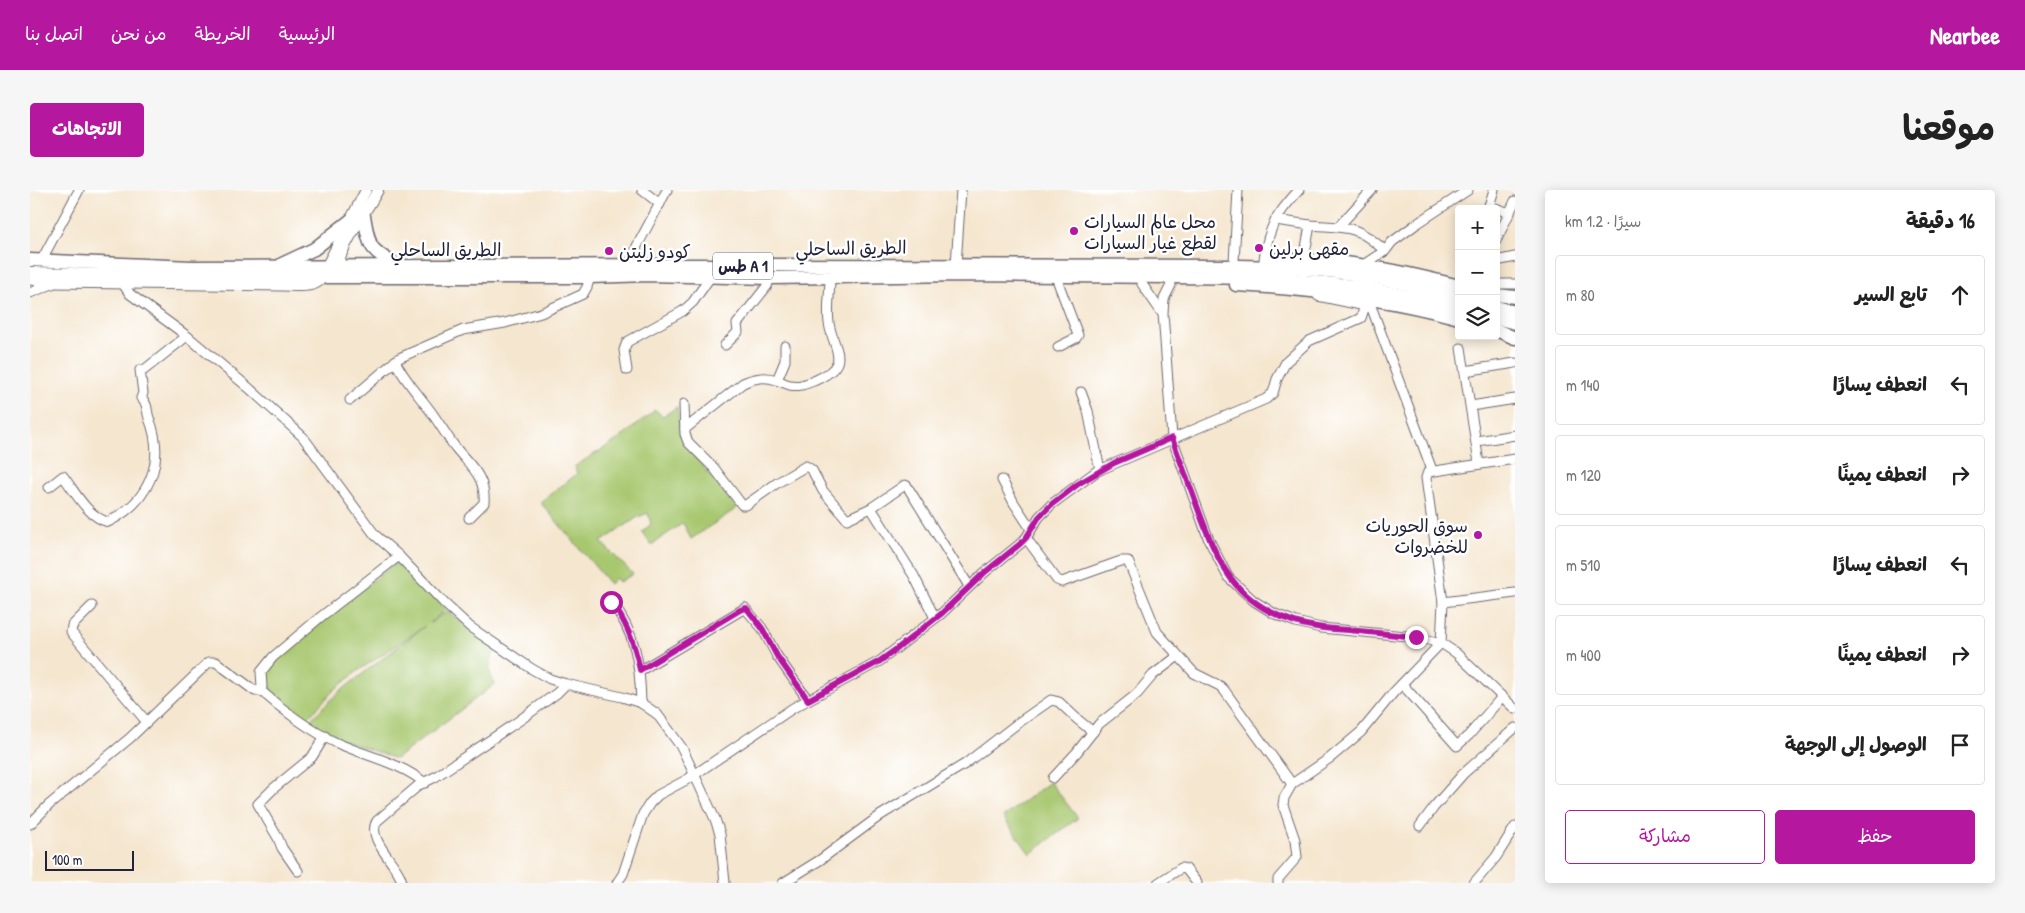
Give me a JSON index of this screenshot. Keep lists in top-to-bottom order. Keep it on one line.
{"streets":{"highway":["الطريق الساحلي","طس A 1"]},"places":["محل عالم السيارات لقطع غيار السيارات","مقهى برلين","كودو زليتن","سوق الحوريات للخضروات"],"scale_bar":"100 m","page":{"header":"Nearbee","nav":["الرئيسية","الخريطة","من نحن","اتصل بنا"],"title":"موقعنا","buttons":["الاتجاهات",["حفظ","مشاركة"]],"heading":["16 دقيقة","سيرًا · 1.2 km"],"map_buttons":["+","−"],"list":[["تابع السير","80 m"],["انعطف يسارًا","140 m"],["انعطف يمينًا","120 m"],["انعطف يسارًا","510 m"],["انعطف يمينًا","400 m"],"الوصول إلى الوجهة"],"scale":"100 m"}}
